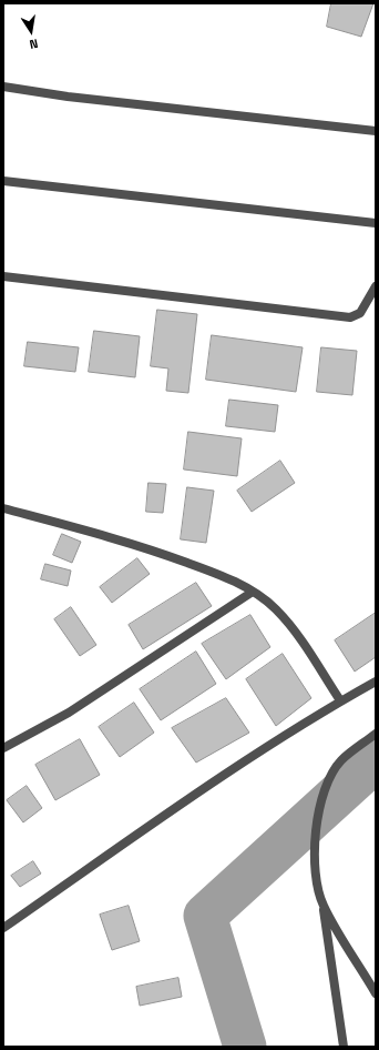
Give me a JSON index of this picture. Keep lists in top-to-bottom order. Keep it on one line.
{"north":"bottom"}
